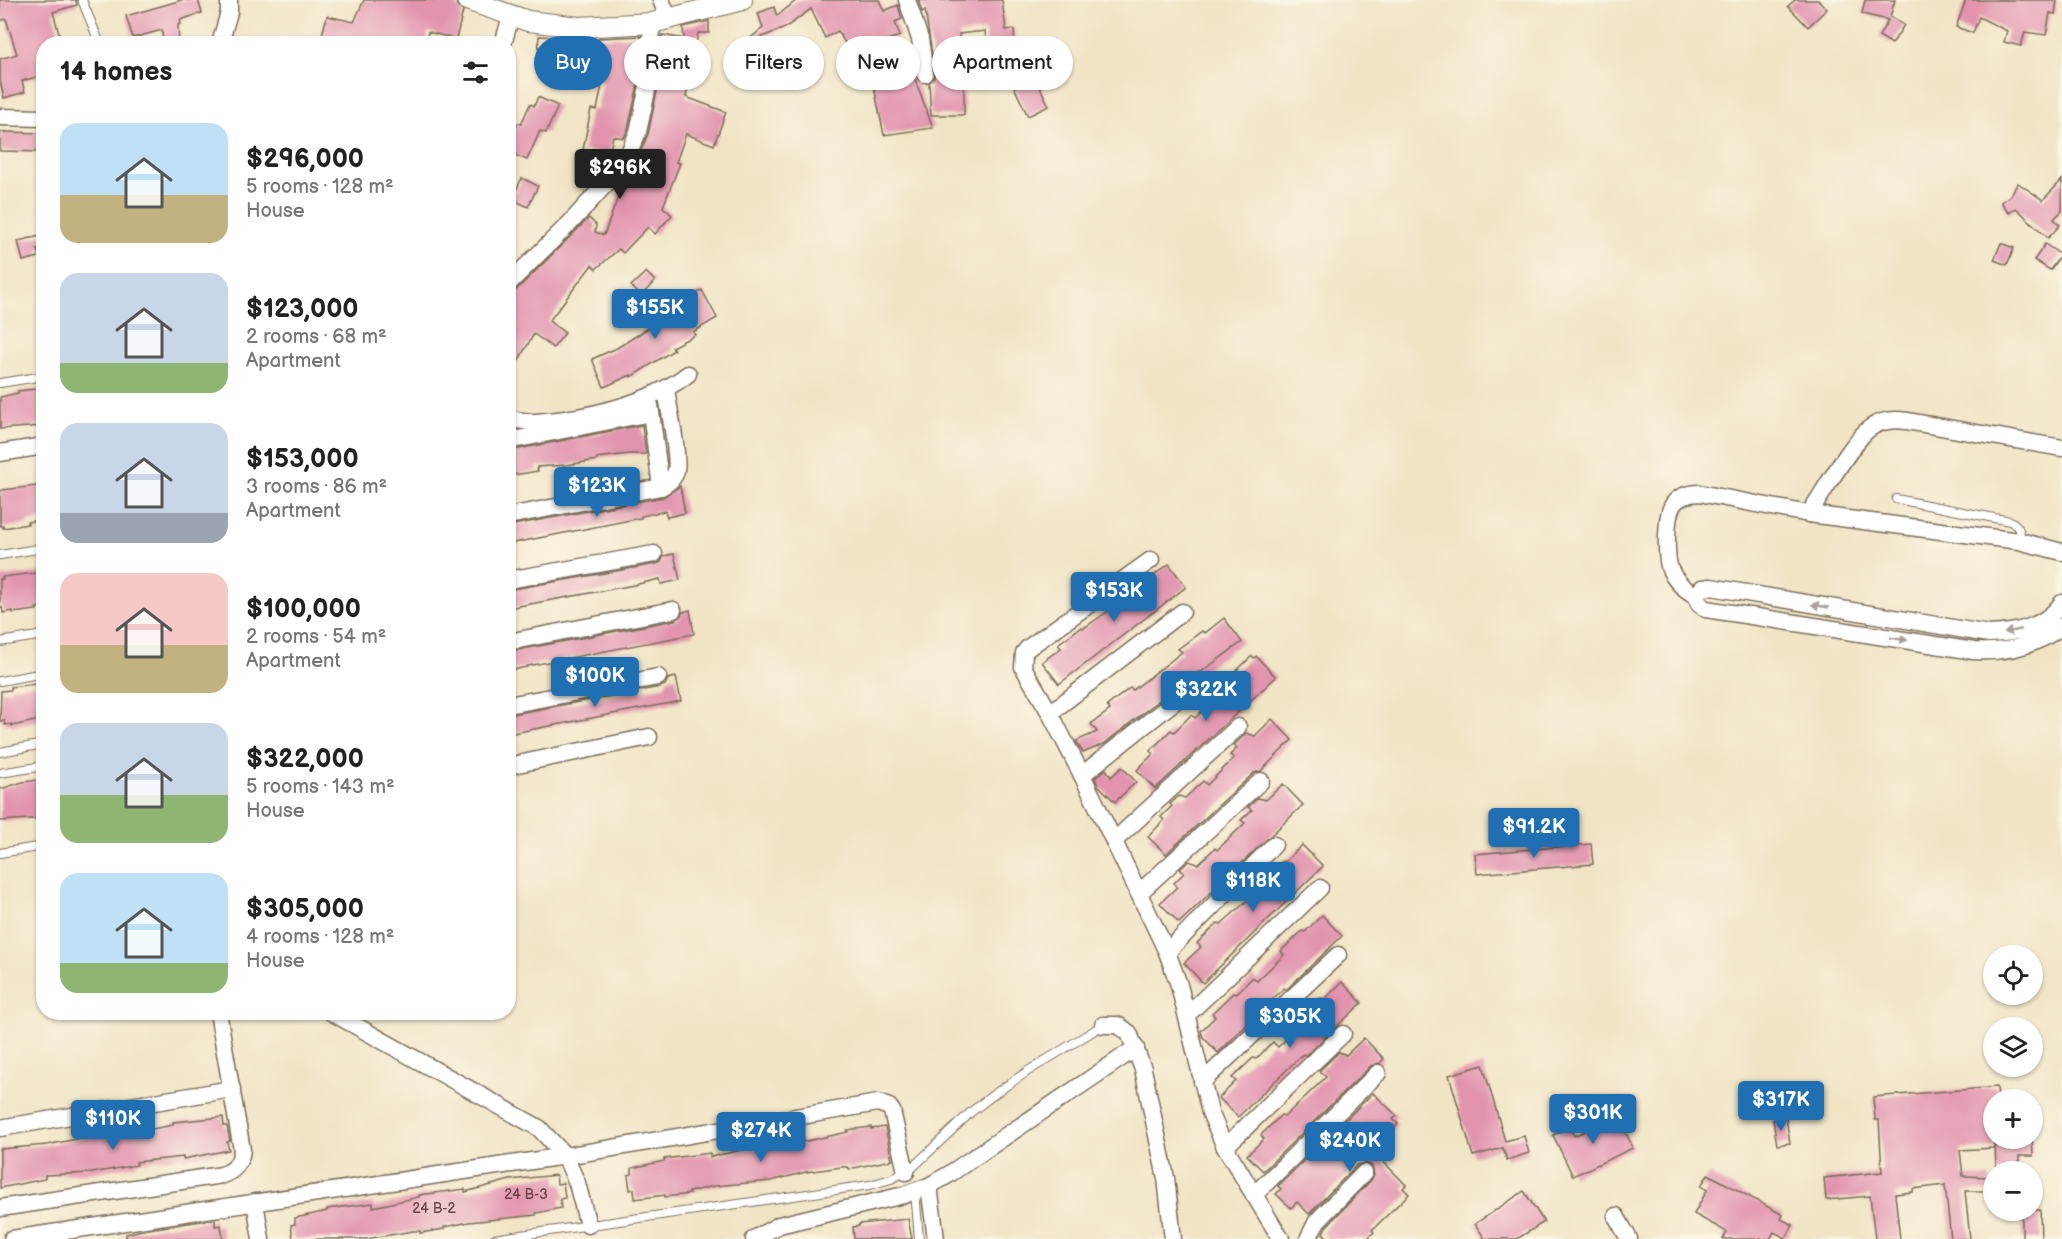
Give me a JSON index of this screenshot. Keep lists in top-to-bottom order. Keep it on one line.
{"house_numbers":["24 B-3","24 B-2"],"page":{"chip":["Buy","Rent","Filters","New","Apartment"],"heading":"14 homes","list":[{"name":"$296,000","note":"5 rooms · 128 m² · House"},{"name":"$123,000","note":"2 rooms · 68 m² · Apartment"},{"name":"$153,000","note":"3 rooms · 86 m² · Apartment"},{"name":"$100,000","note":"2 rooms · 54 m² · Apartment"},{"name":"$322,000","note":"5 rooms · 143 m² · House"},{"name":"$305,000","note":"4 rooms · 128 m² · House"}],"price":["$296K","$155K","$123K","$153K","$100K","$322K","$91.2K","$118K","$305K","$317K","$301K","$110K","$274K","$240K"],"map_buttons":["+","−"]}}
